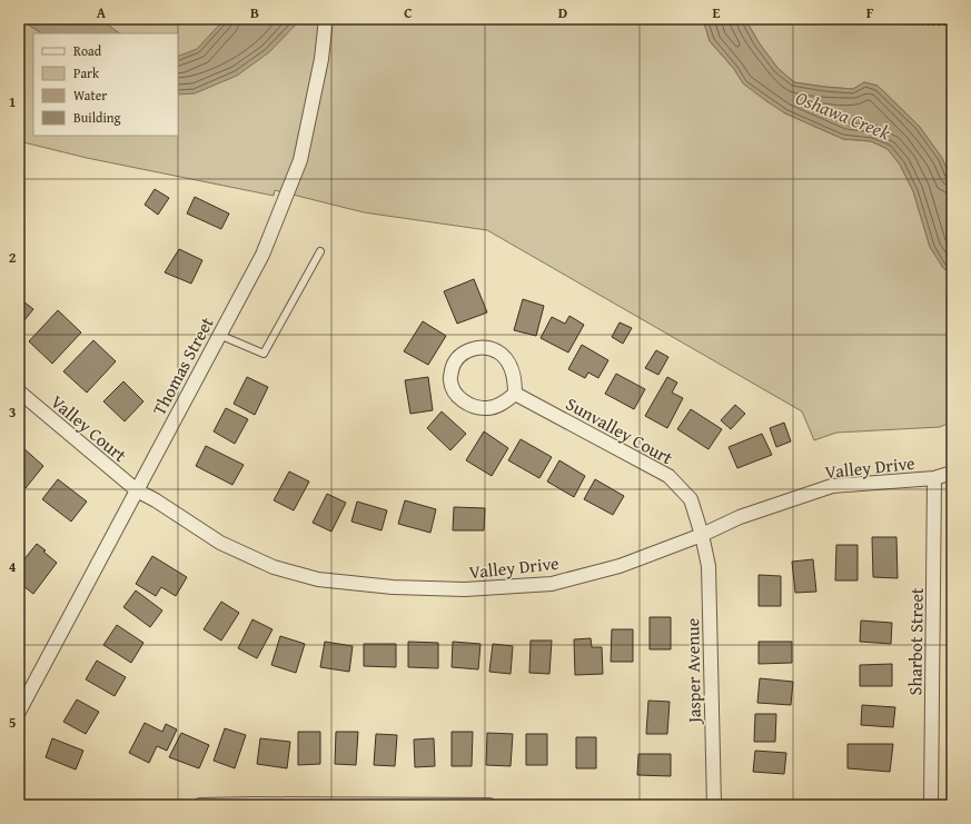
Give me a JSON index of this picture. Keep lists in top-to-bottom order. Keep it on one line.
{"streets":{"street":["Thomas Street","Valley Court","Sunvalley Court","Valley Drive","Sharbot Street","Jasper Avenue"]},"crossings":[["Thomas Street","Valley Court"],["Thomas Street","Valley Drive"],["Valley Court","Valley Drive"],["Sunvalley Court","Valley Drive"],["Sunvalley Court","Jasper Avenue"],["Valley Drive","Sharbot Street"],["Valley Drive","Jasper Avenue"]],"water":["Oshawa Creek"],"legend":["Road","Park","Water","Building"],"grid":{"columns":["A","B","C","D","E","F"],"rows":["1","2","3","4","5"]}}
